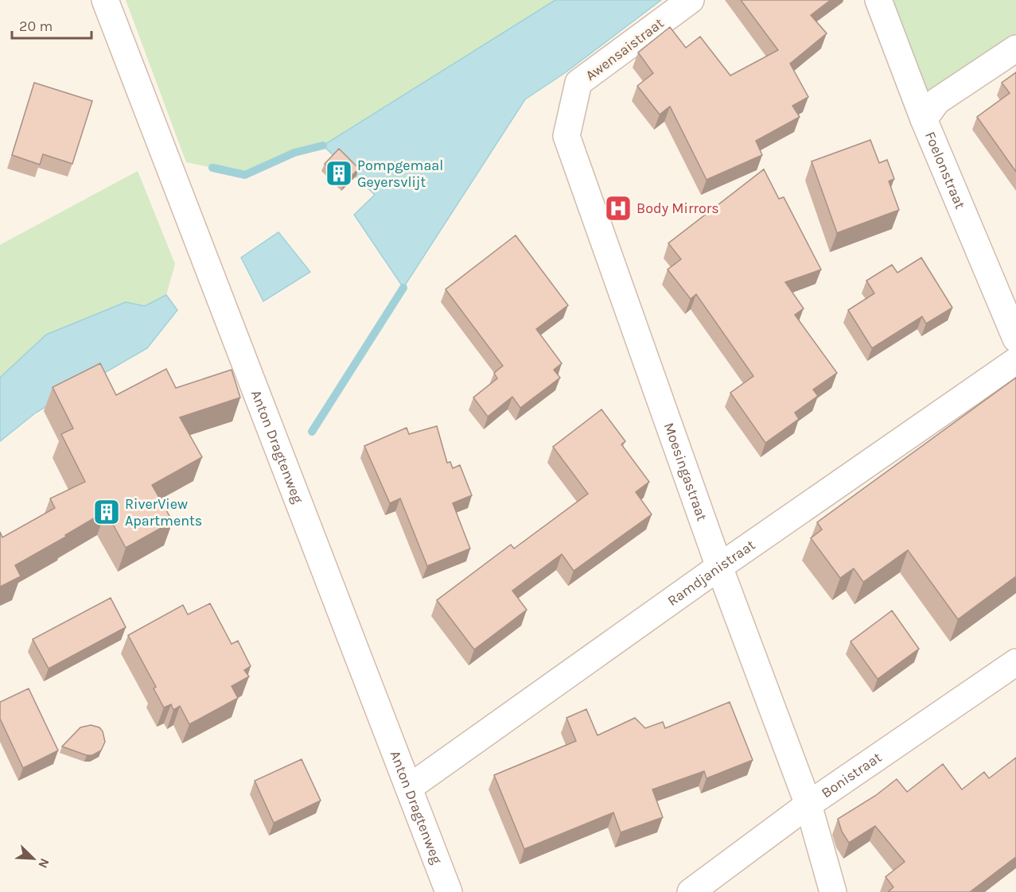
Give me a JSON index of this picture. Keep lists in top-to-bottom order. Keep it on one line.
{"streets":{"street":["Awensaistraat","Foelonstraat","Anton Dragtenweg","Moesingastraat","Ramdjanistraat","Bonistraat"]},"crossings":[["Awensaistraat","Moesingastraat"],["Anton Dragtenweg","Ramdjanistraat"],["Moesingastraat","Ramdjanistraat"],["Moesingastraat","Bonistraat"]],"places":{"building":["Pompgemaal Geyersvlijt","RiverView Apartments"],"hospital":["Body Mirrors"]},"scale_bar":"20 m","north":"bottom right"}
